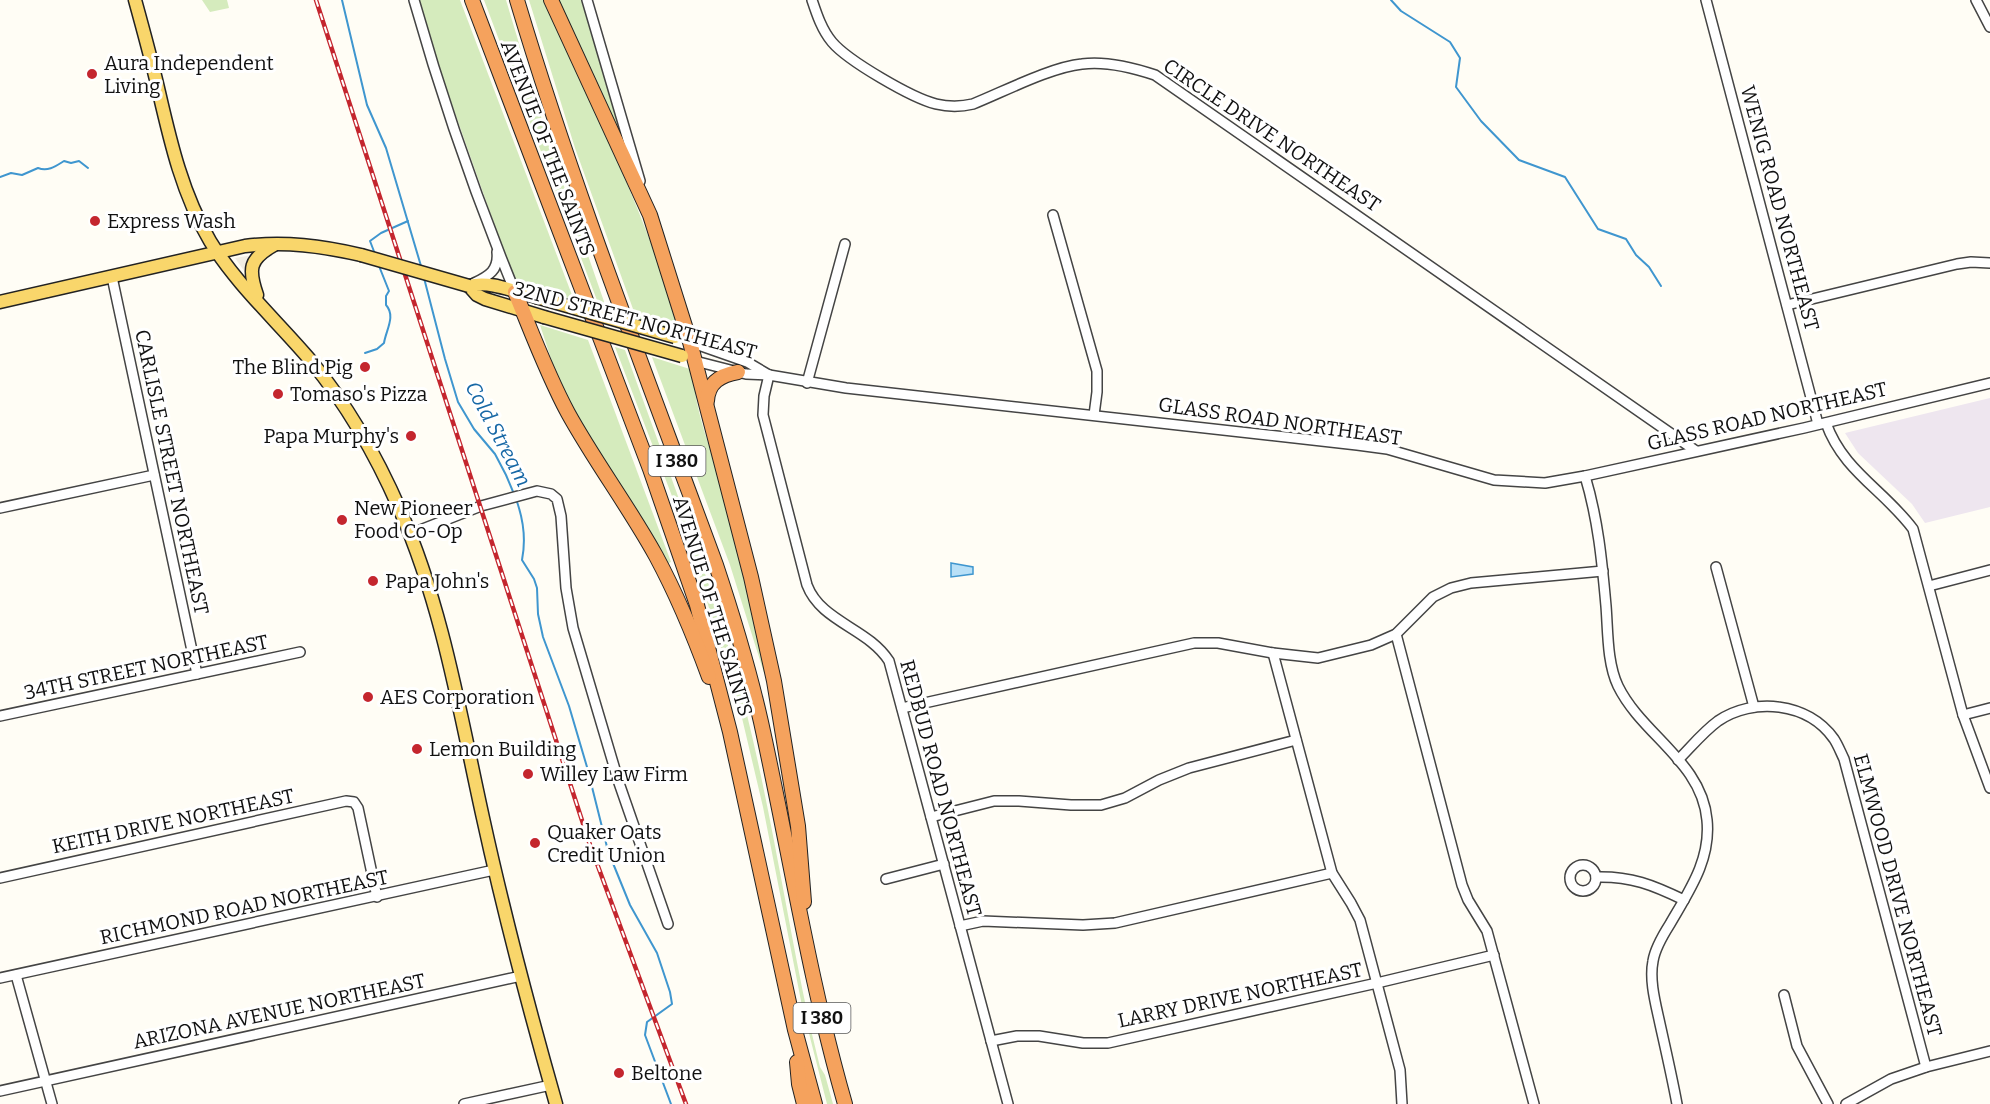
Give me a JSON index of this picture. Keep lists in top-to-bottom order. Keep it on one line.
{"streets":{"highway":["AVENUE OF THE SAINTS","I 380"],"main road":["32ND STREET NORTHEAST"],"street":["CIRCLE DRIVE NORTHEAST","WENIG ROAD NORTHEAST","GLASS ROAD NORTHEAST","CARLISLE STREET NORTHEAST","34TH STREET NORTHEAST","REDBUD ROAD NORTHEAST","KEITH DRIVE NORTHEAST","ELMWOOD DRIVE NORTHEAST","RICHMOND ROAD NORTHEAST","LARRY DRIVE NORTHEAST","ARIZONA AVENUE NORTHEAST"]},"crossings":[["CIRCLE DRIVE NORTHEAST","GLASS ROAD NORTHEAST"],["WENIG ROAD NORTHEAST","GLASS ROAD NORTHEAST"],["32ND STREET NORTHEAST","GLASS ROAD NORTHEAST"],["32ND STREET NORTHEAST","CARLISLE STREET NORTHEAST"],["32ND STREET NORTHEAST","REDBUD ROAD NORTHEAST"],["GLASS ROAD NORTHEAST","REDBUD ROAD NORTHEAST"],["CARLISLE STREET NORTHEAST","34TH STREET NORTHEAST"],["REDBUD ROAD NORTHEAST","LARRY DRIVE NORTHEAST"],["KEITH DRIVE NORTHEAST","RICHMOND ROAD NORTHEAST"]],"water":["Cold Stream"],"places":["Aura Independent Living","Express Wash","The Blind Pig","Tomaso's Pizza","Papa Murphy's","New Pioneer Food Co-Op","Papa John's","AES Corporation","Lemon Building","Willey Law Firm","Quaker Oats Credit Union","Beltone"]}
